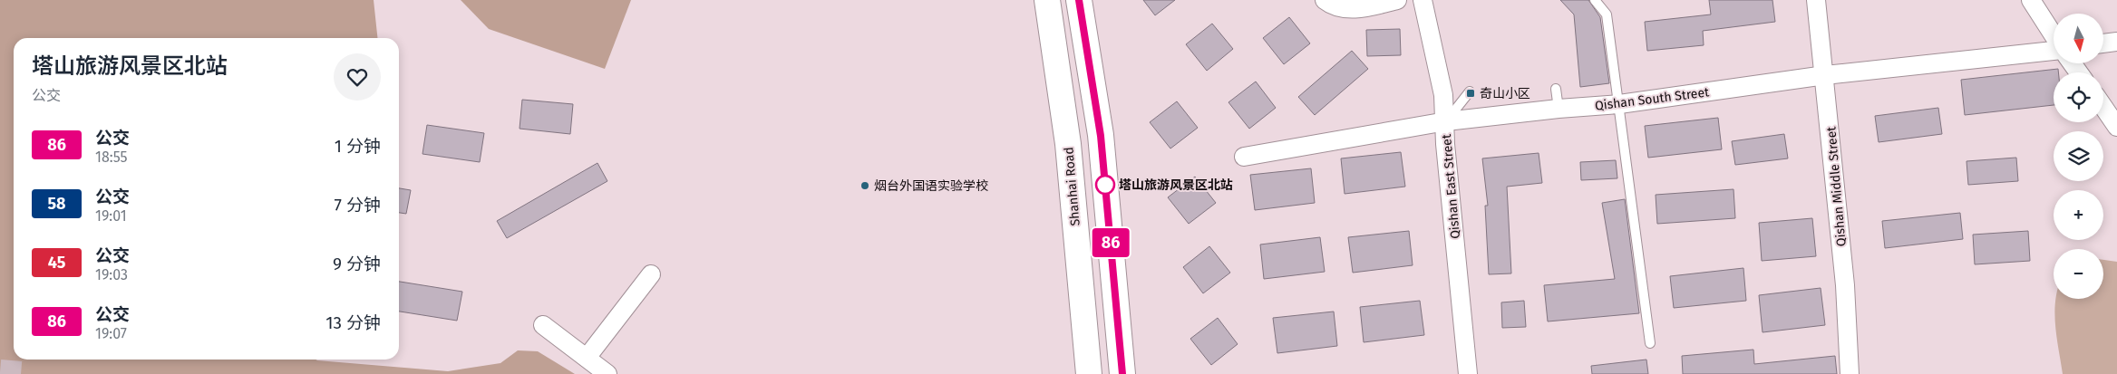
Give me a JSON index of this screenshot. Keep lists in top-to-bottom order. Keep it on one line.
{"streets":{"main road":["Shanhai Road"],"street":["Qishan South Street","Qishan East Street","Qishan Middle Street"]},"crossings":[["Qishan South Street","Qishan East Street"],["Qishan South Street","Qishan Middle Street"]],"places":{"transit":["奇山小区"],"other":["塔山旅游风景区北站","烟台外国语实验学校"]},"lines":["bus line 86"],"north":"bottom","page":{"on_map":"86","map_buttons":["+","−"],"heading":["塔山旅游风景区北站","公交"],"list":[{"mark":"86","name":"公交","note":"18:55","value":"1 分钟"},{"mark":"58","name":"公交","note":"19:01","value":"7 分钟"},{"mark":"45","name":"公交","note":"19:03","value":"9 分钟"},{"mark":"86","name":"公交","note":"19:07","value":"13 分钟"}]}}
